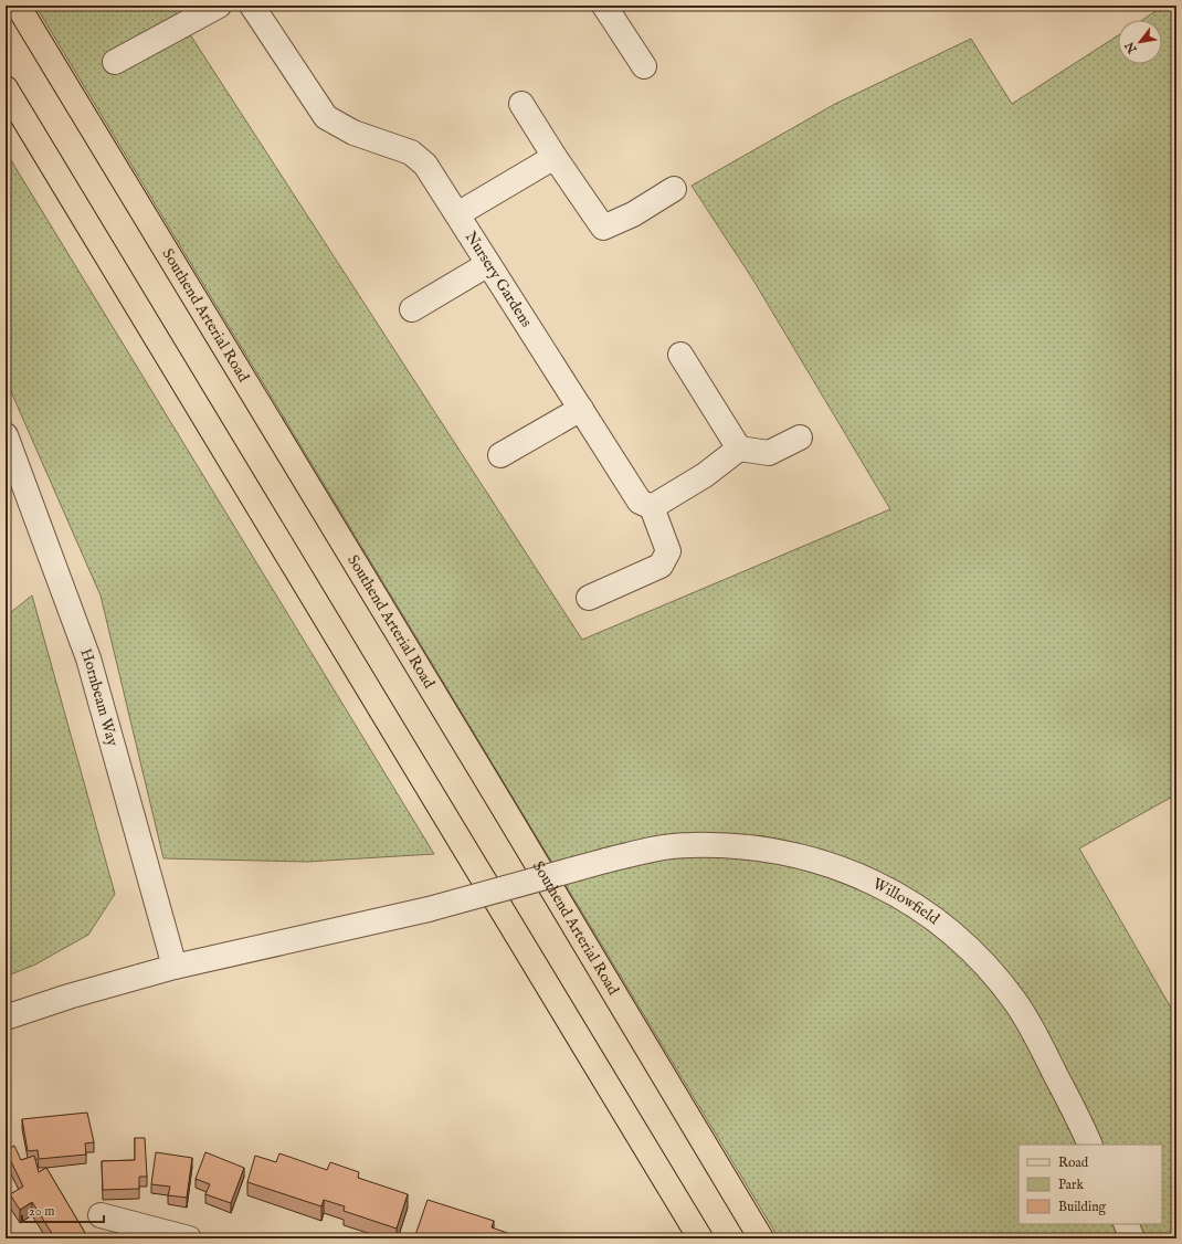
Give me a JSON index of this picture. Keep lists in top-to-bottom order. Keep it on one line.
{"streets":{"highway":["Southend Arterial Road"],"street":["Nursery Gardens","Hornbeam Way","Willowfield"]},"crossings":[["Hornbeam Way","Willowfield"]],"legend":["Road","Park","Building"],"scale_bar":"20 m","north":"bottom left"}
